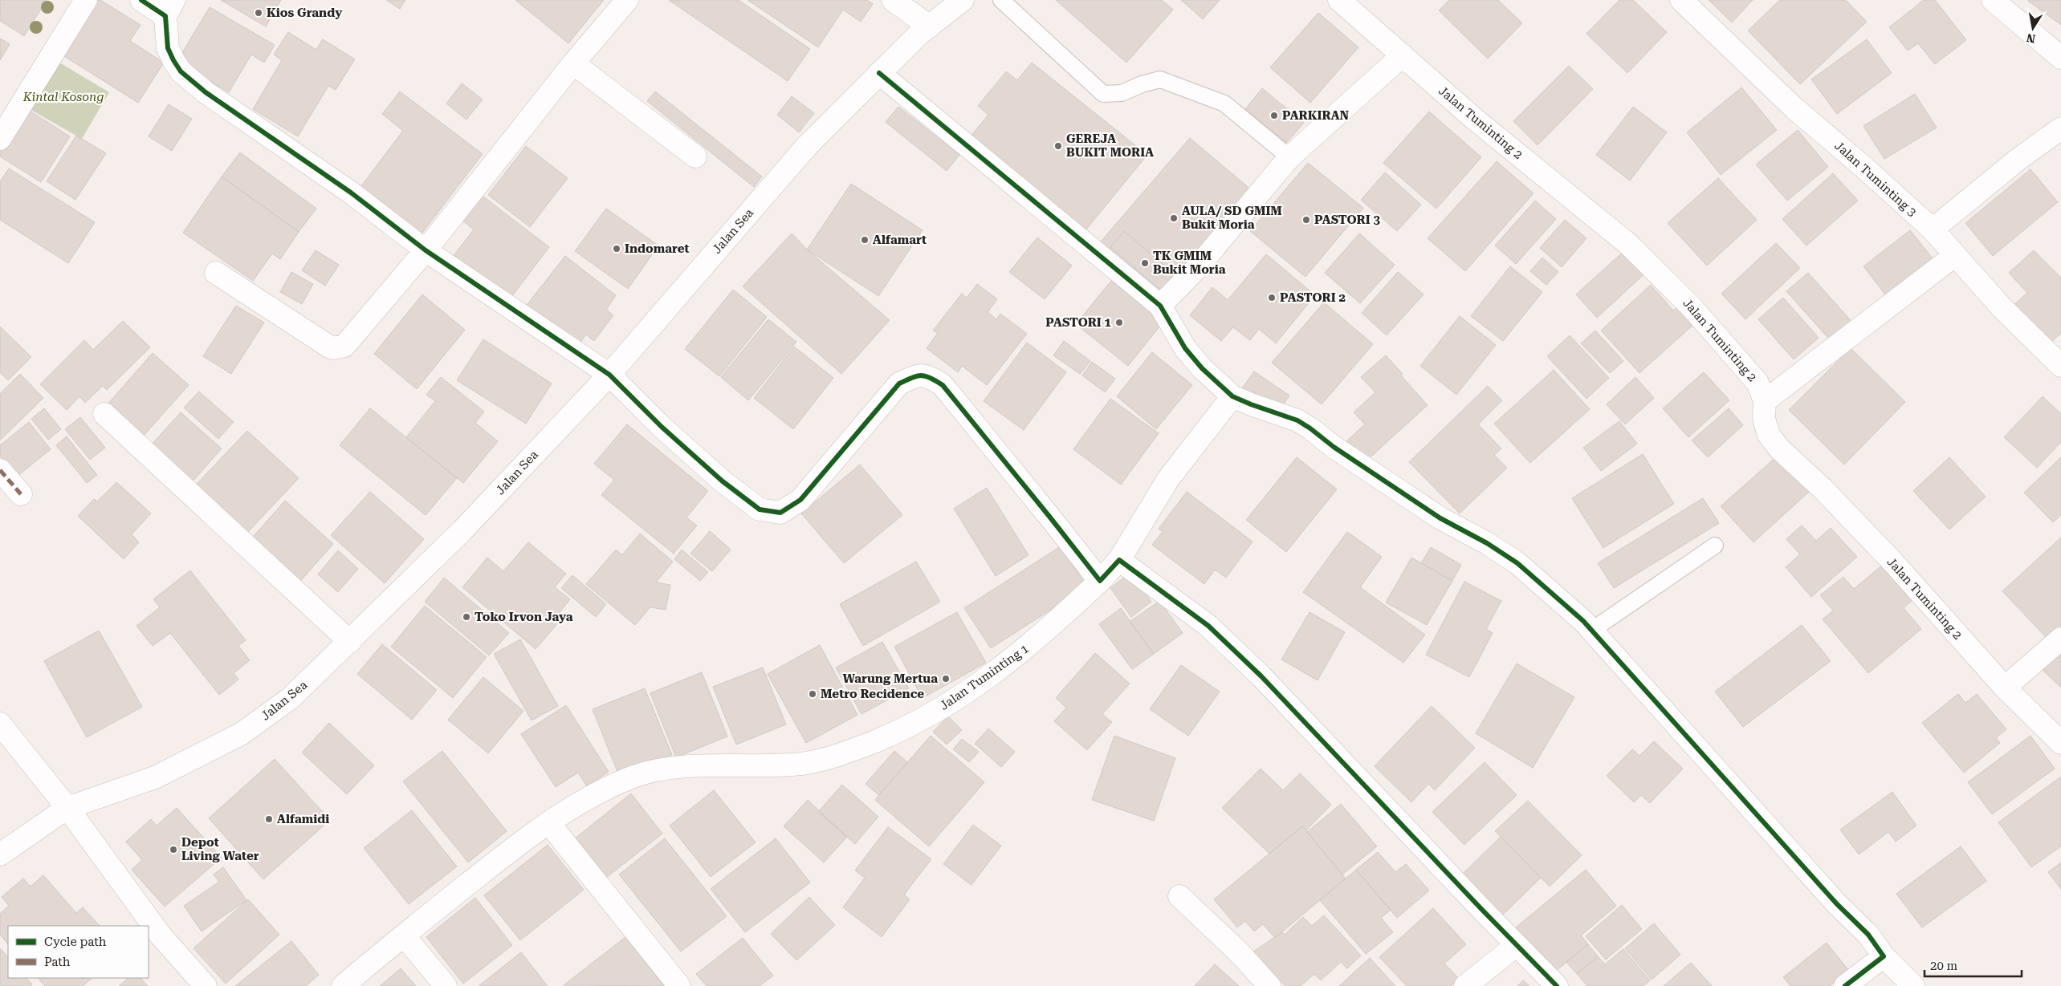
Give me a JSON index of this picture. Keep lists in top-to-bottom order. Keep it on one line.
{"streets":{"street":["Jalan Tuminting 2","Jalan Tuminting 3","Jalan Sea","Jalan Tuminting 1"]},"parks":["Kintal Kosong"],"places":["Kios Grandy","PARKIRAN","GEREJA BUKIT MORIA","AULA/ SD GMIM Bukit Moria","PASTORI 3","Alfamart","Indomaret","TK GMIM Bukit Moria","PASTORI 2","PASTORI 1","Toko Irvon Jaya","Warung Mertua","Metro Recidence","Alfamidi","Depot Living Water"],"legend":["Cycle path","Path"],"scale_bar":"20 m","north":"bottom"}
